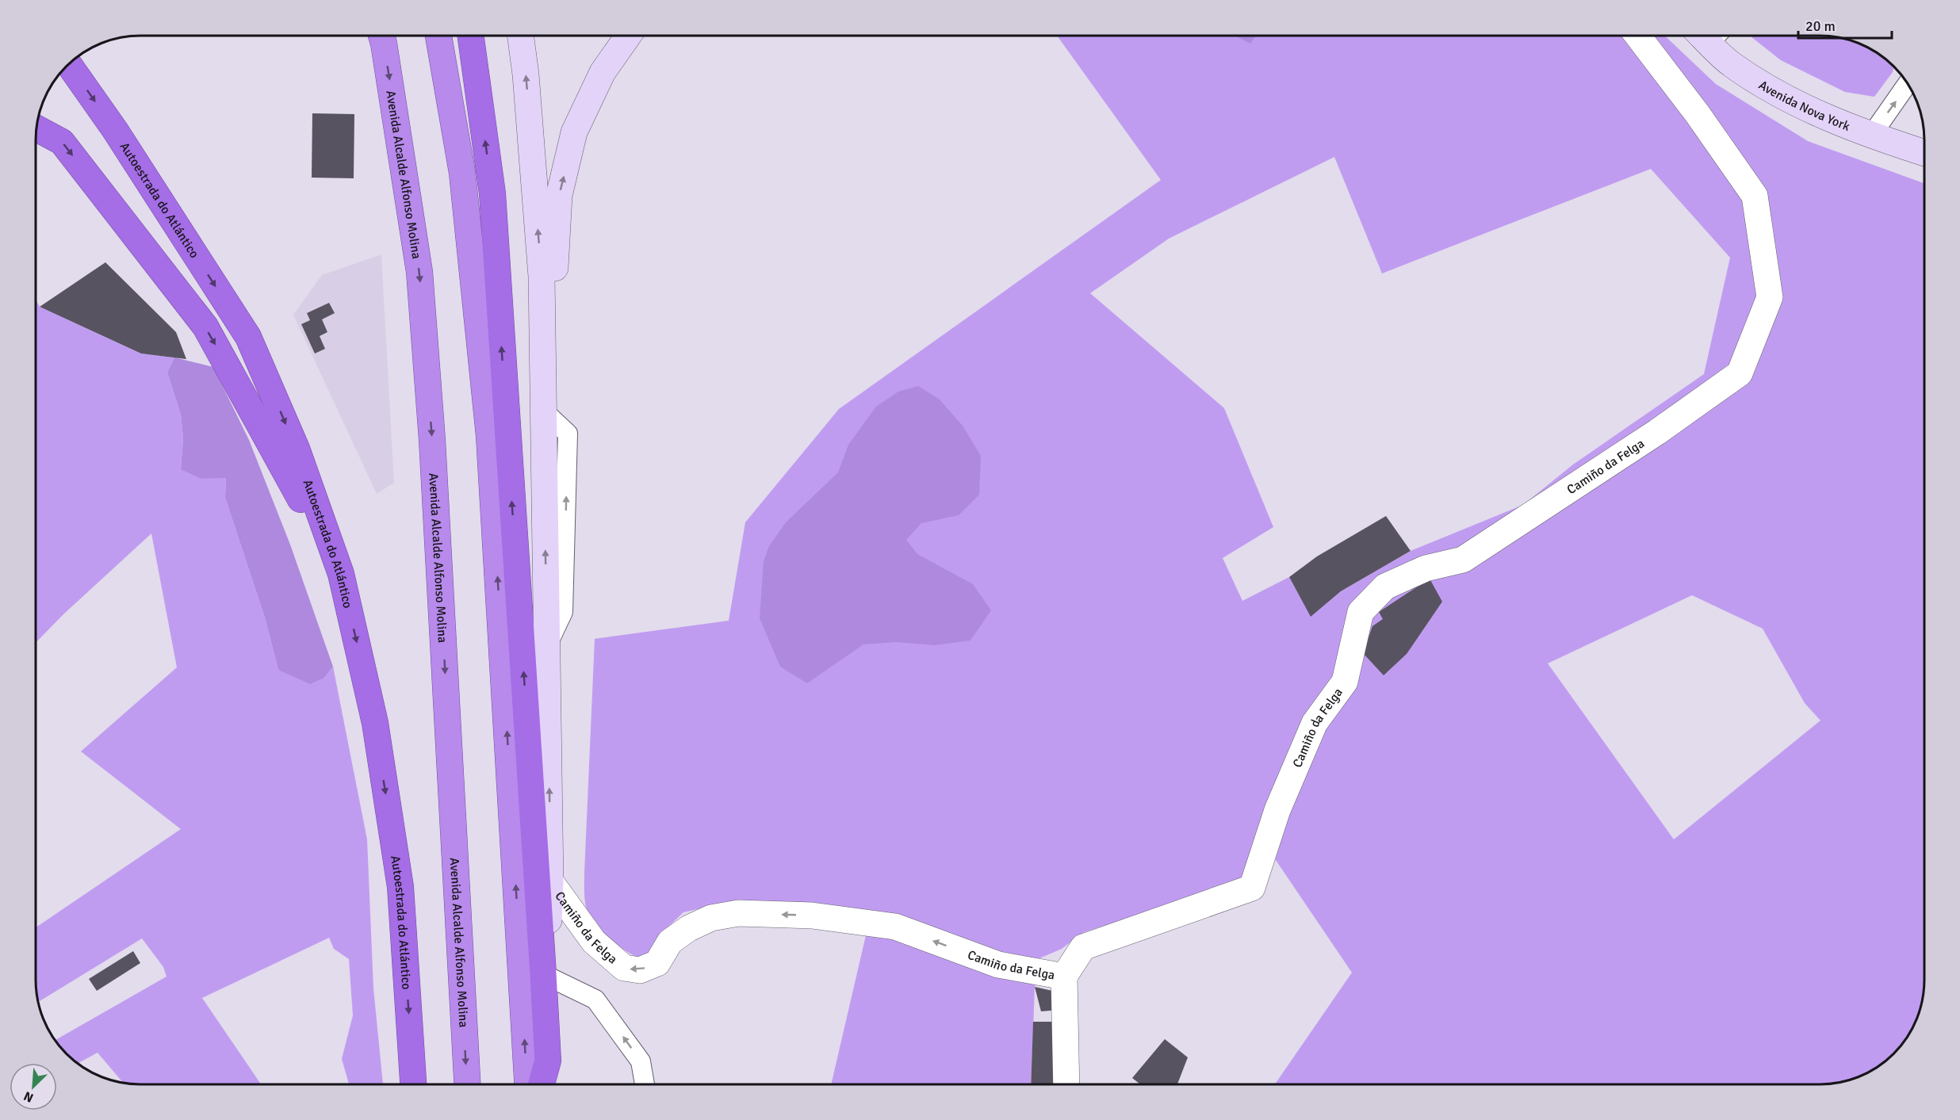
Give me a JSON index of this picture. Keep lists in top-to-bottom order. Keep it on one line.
{"streets":{"highway":["Avenida Alcalde Alfonso Molina","Autoestrada do Atlántico"],"main road":["Avenida Nova York"],"street":["Camiño da Felga"]},"scale_bar":"20 m","north":"bottom left"}
